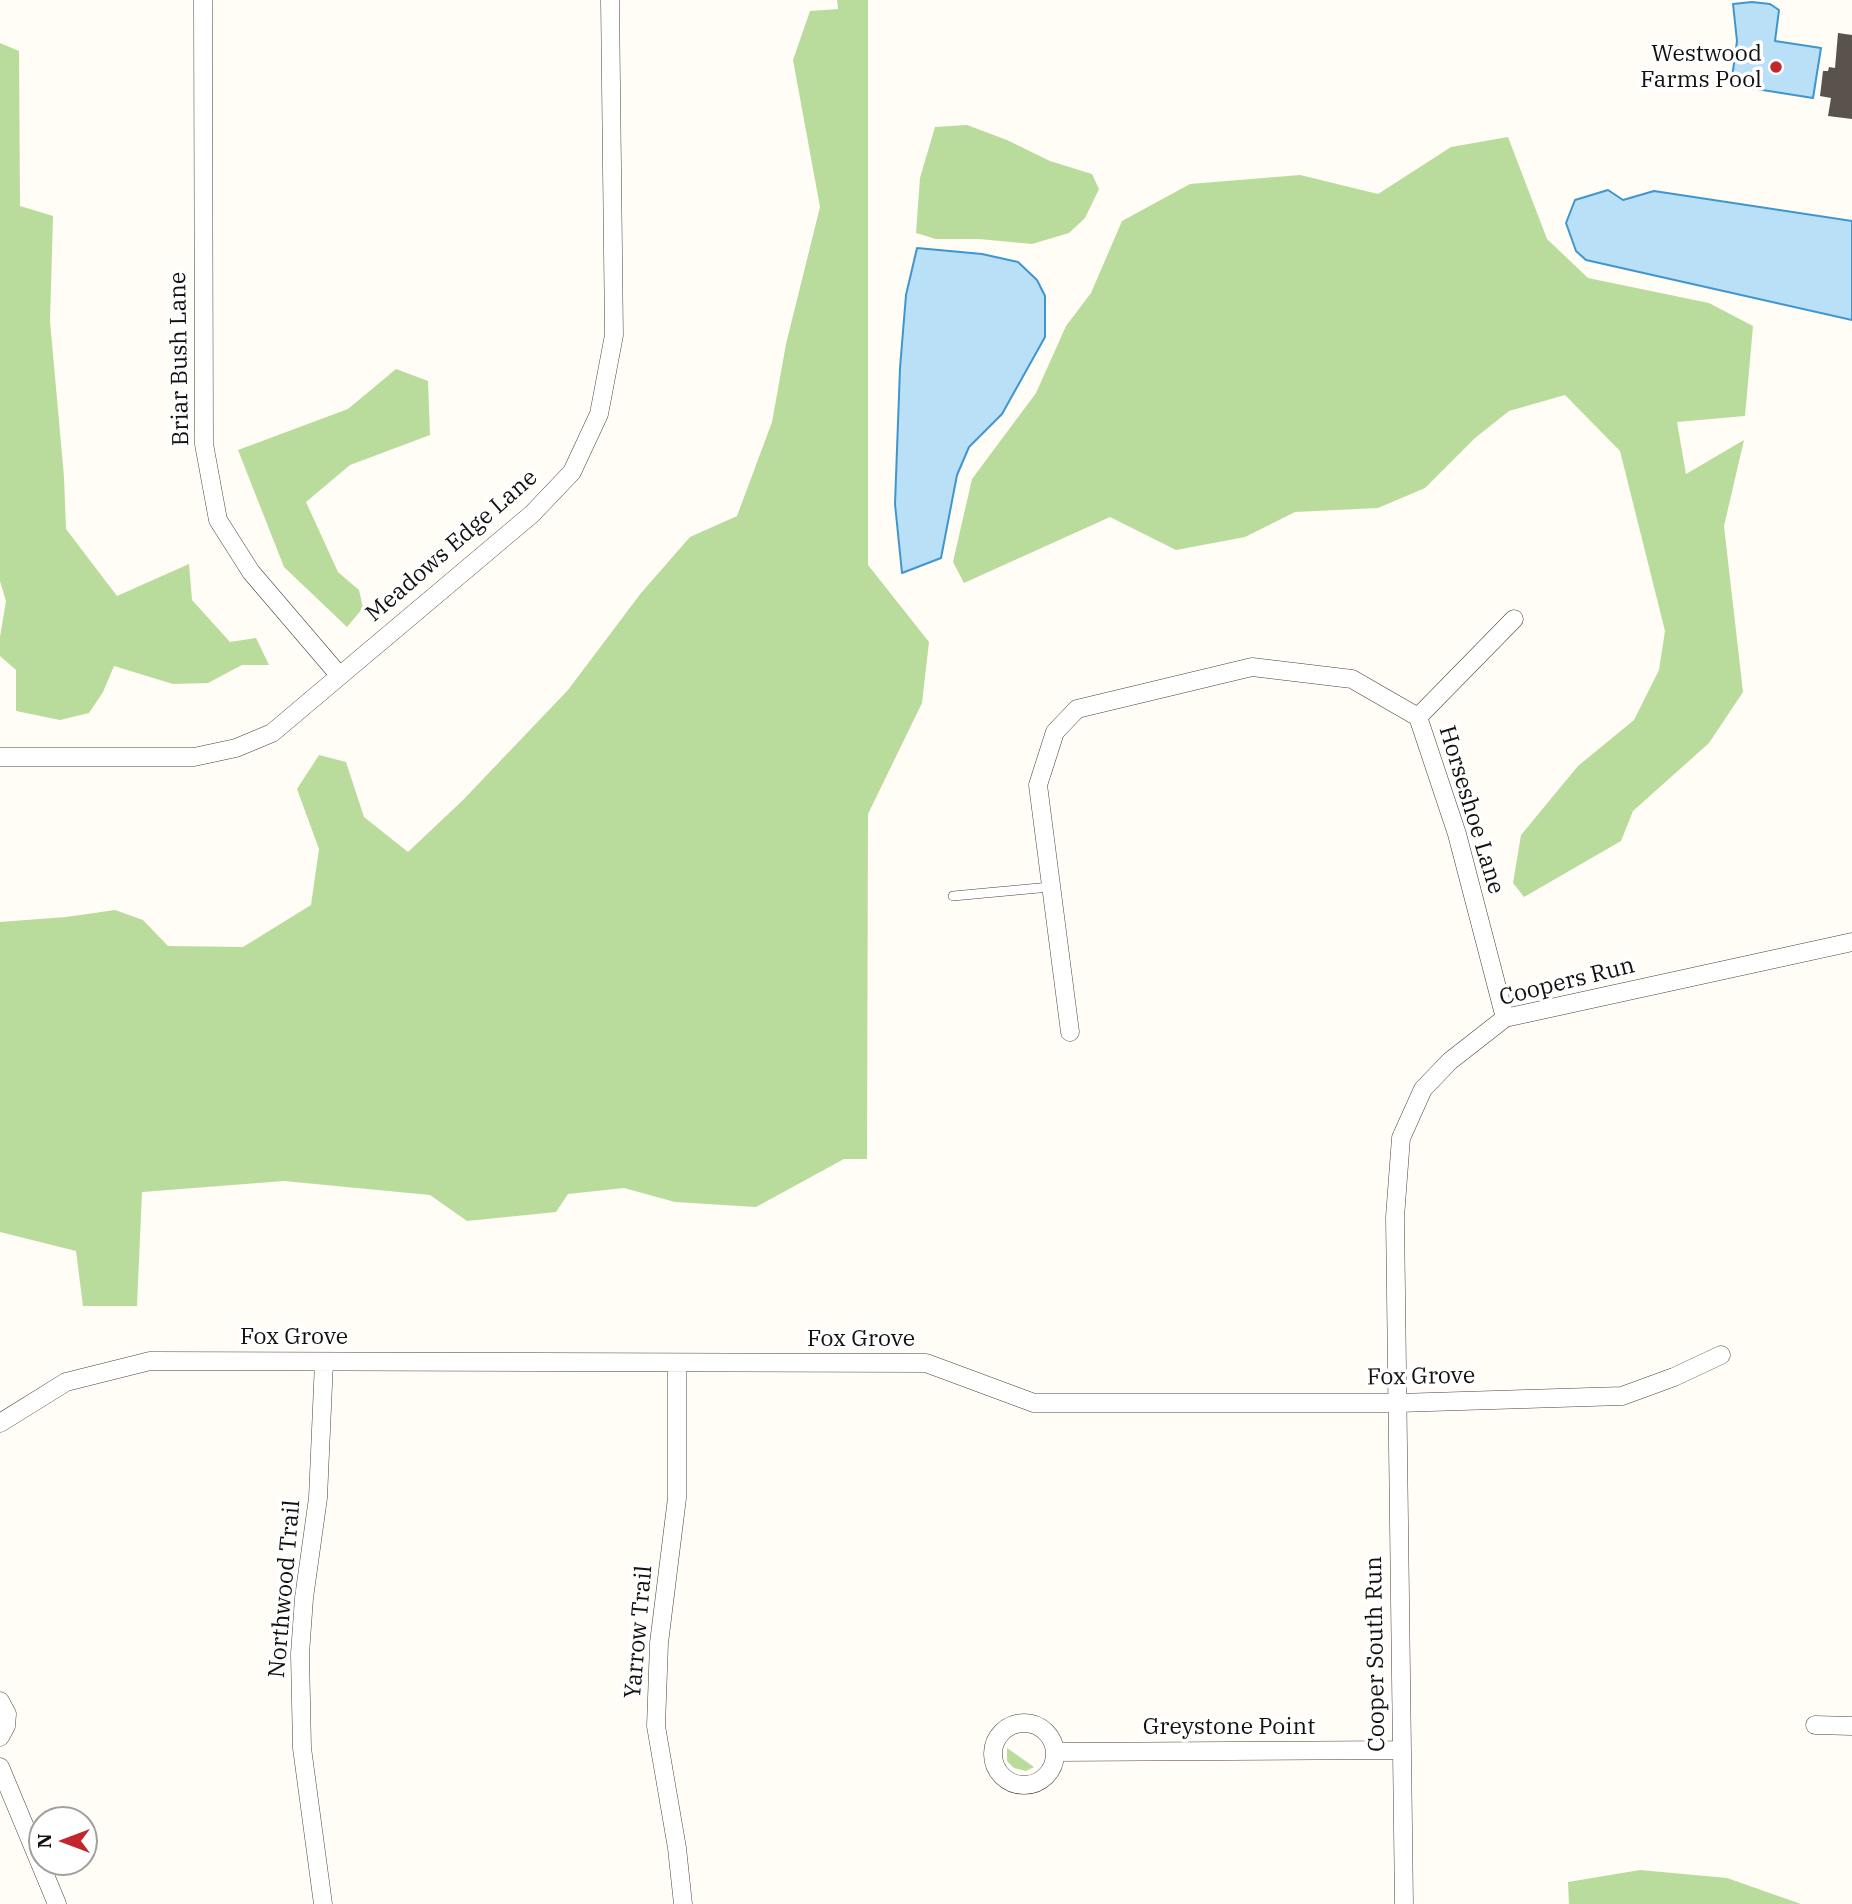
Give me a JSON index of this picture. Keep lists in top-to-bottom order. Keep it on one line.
{"streets":{"street":["Briar Bush Lane","Meadows Edge Lane","Horseshoe Lane","Coopers Run","Fox Grove","Northwood Trail","Yarrow Trail","Cooper South Run","Greystone Point"]},"crossings":[["Briar Bush Lane","Meadows Edge Lane"],["Horseshoe Lane","Coopers Run"],["Coopers Run","Fox Grove"],["Coopers Run","Cooper South Run"],["Fox Grove","Northwood Trail"],["Fox Grove","Yarrow Trail"],["Fox Grove","Cooper South Run"],["Cooper South Run","Greystone Point"]],"places":["Westwood Farms Pool"],"north":"left"}
